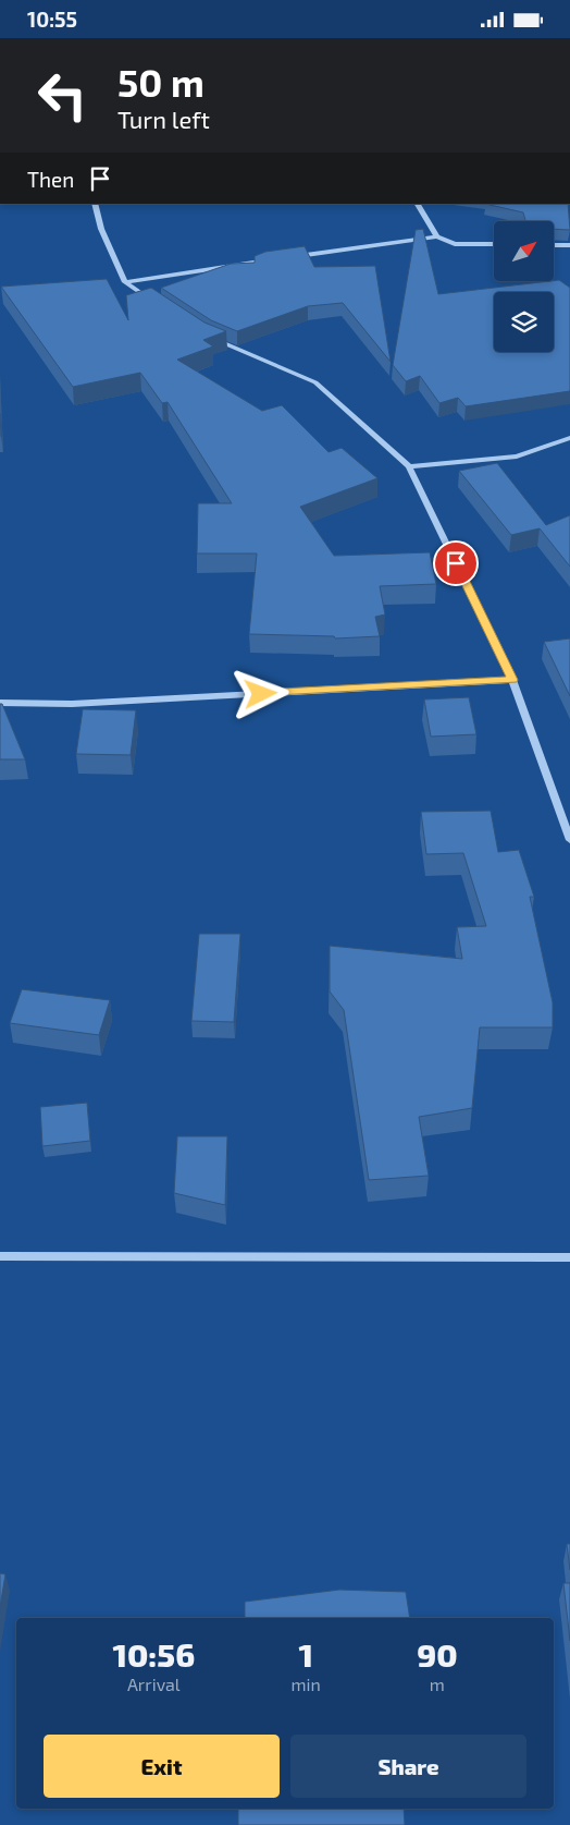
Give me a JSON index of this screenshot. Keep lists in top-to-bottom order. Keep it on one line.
{"north":"top right","page":{"status":"10:55","turn":["50 m","Turn left"],"then":"Then","eta":["10:56","Arrival","1","min","90","m"],"buttons":["Exit","Share"]}}
